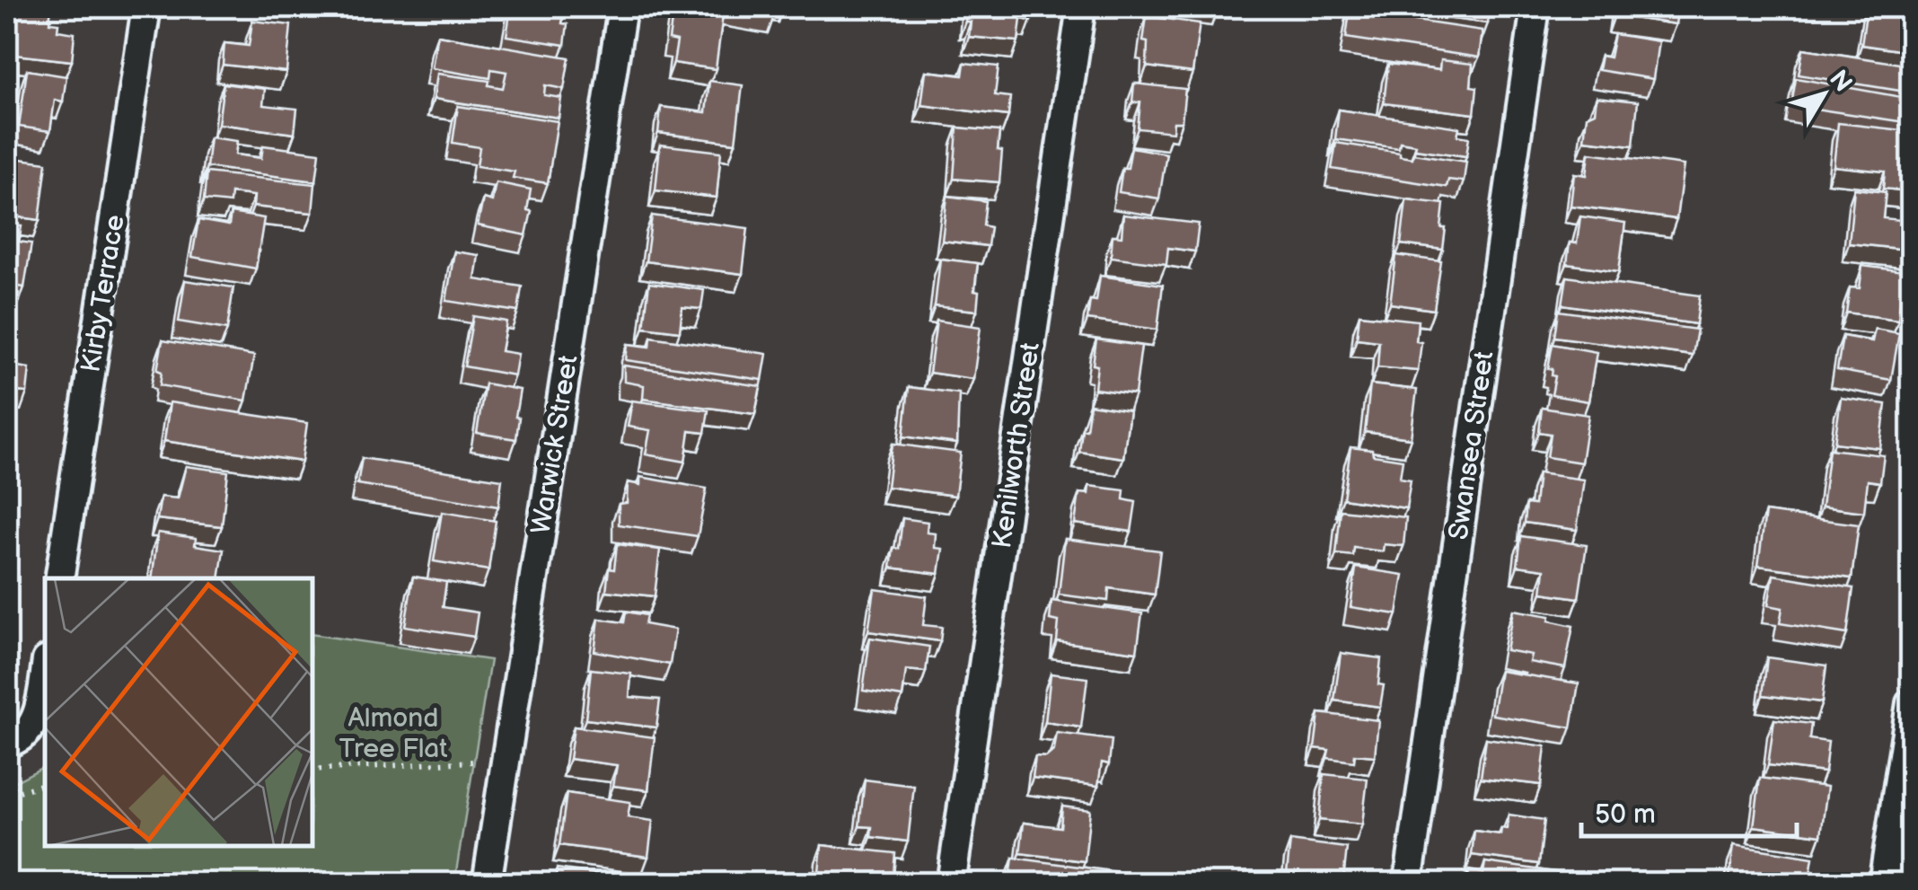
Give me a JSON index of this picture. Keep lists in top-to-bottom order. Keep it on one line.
{"streets":{"street":["Kirby Terrace","Warwick Street","Kenilworth Street","Swansea Street"]},"parks":["Almond Tree Flat"],"scale_bar":"50 m","north":"top right"}
